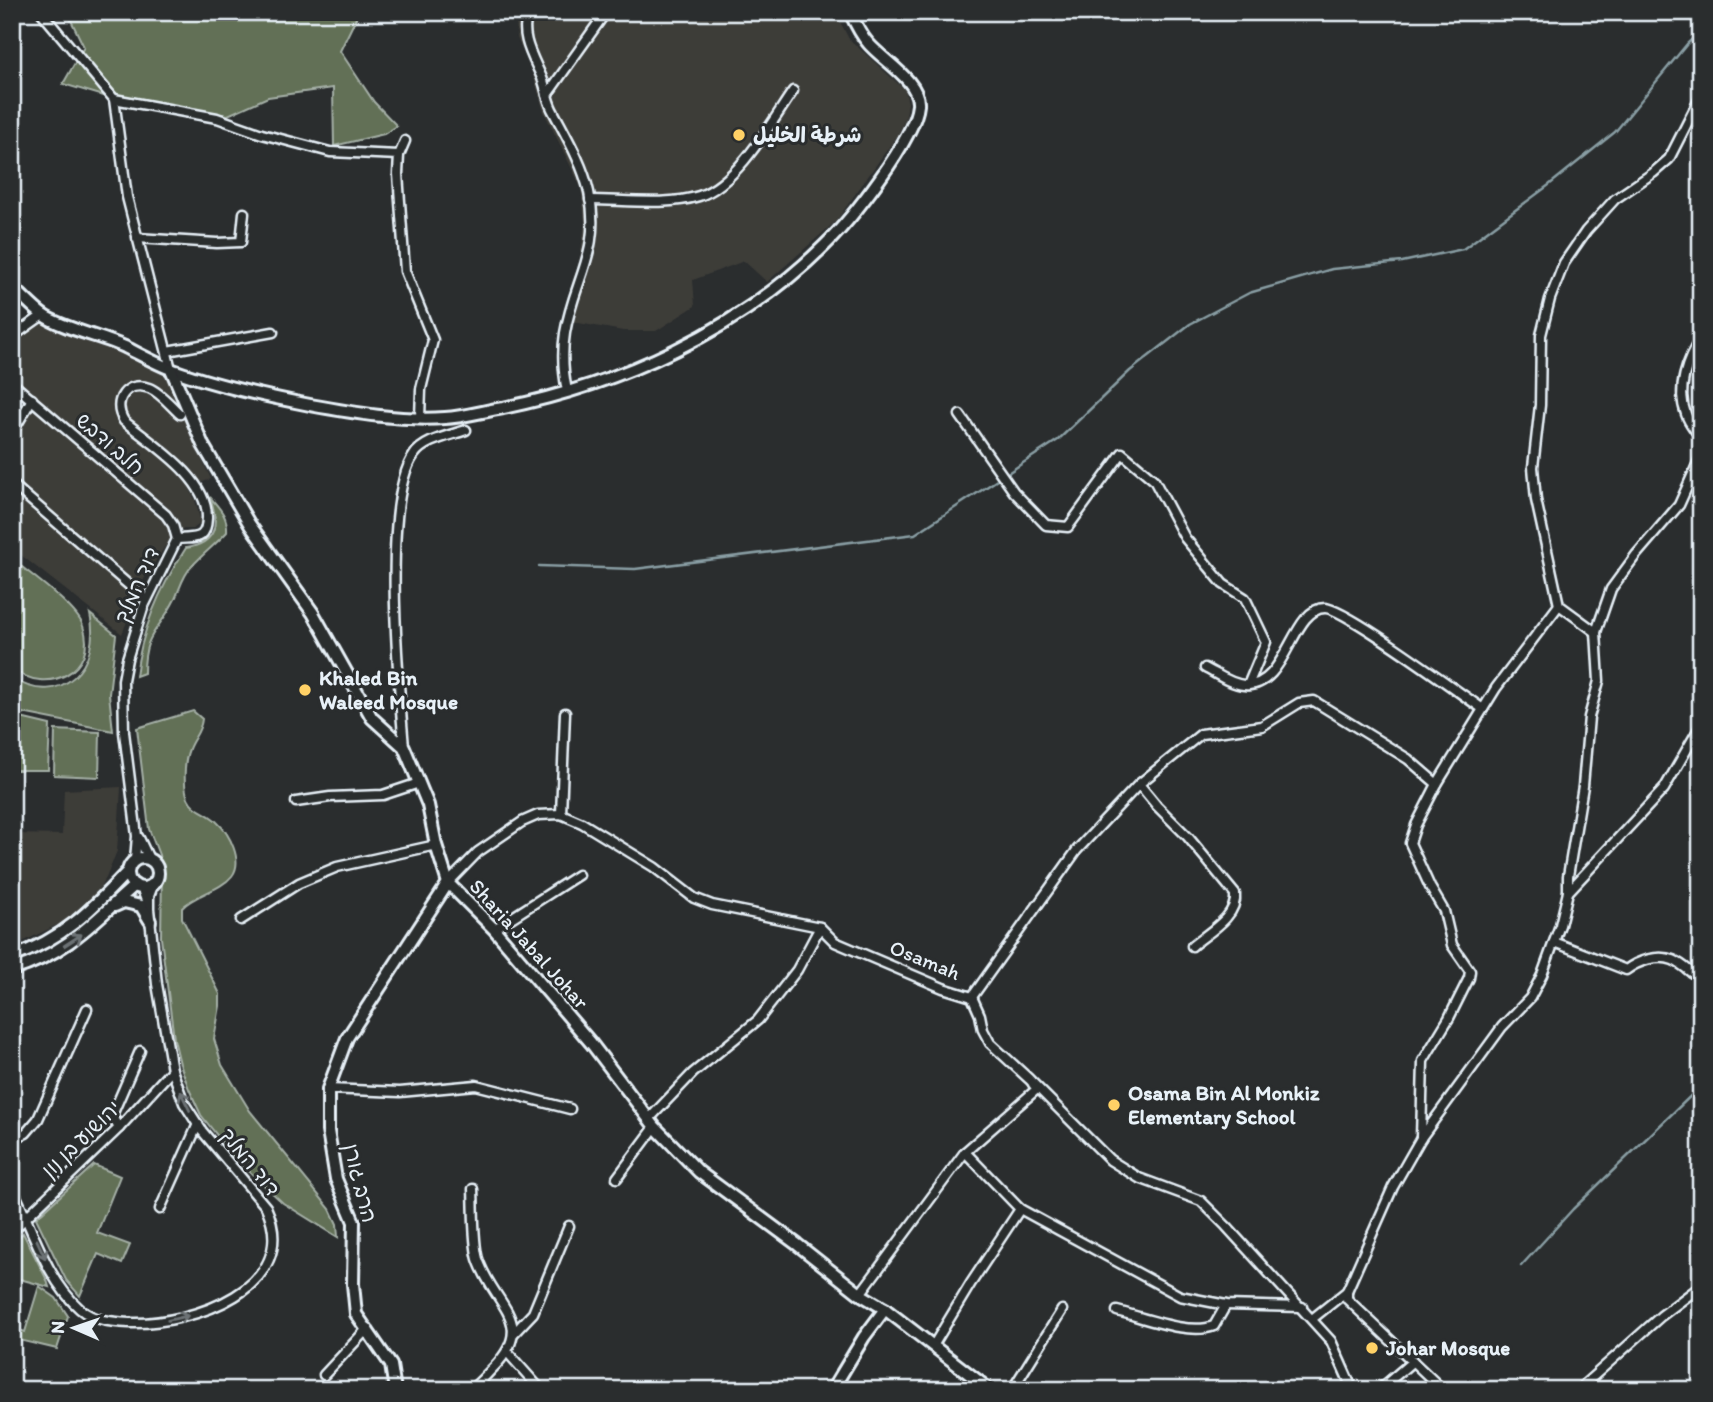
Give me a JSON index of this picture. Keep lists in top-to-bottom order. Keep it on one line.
{"streets":{"street":["חלב ודבש","דוד המלך","Sharia Jabal Johar","Osamah","יהושוע בן נון","הרב גורן"]},"crossings":[["חלב ודבש","דוד המלך"],["דוד המלך","יהושוע בן נון"],["Sharia Jabal Johar","הרב גורן"]],"places":["شرطة الخليل","Khaled Bin Waleed Mosque","Osama Bin Al Monkiz Elementary School","Johar Mosque"],"north":"left"}
